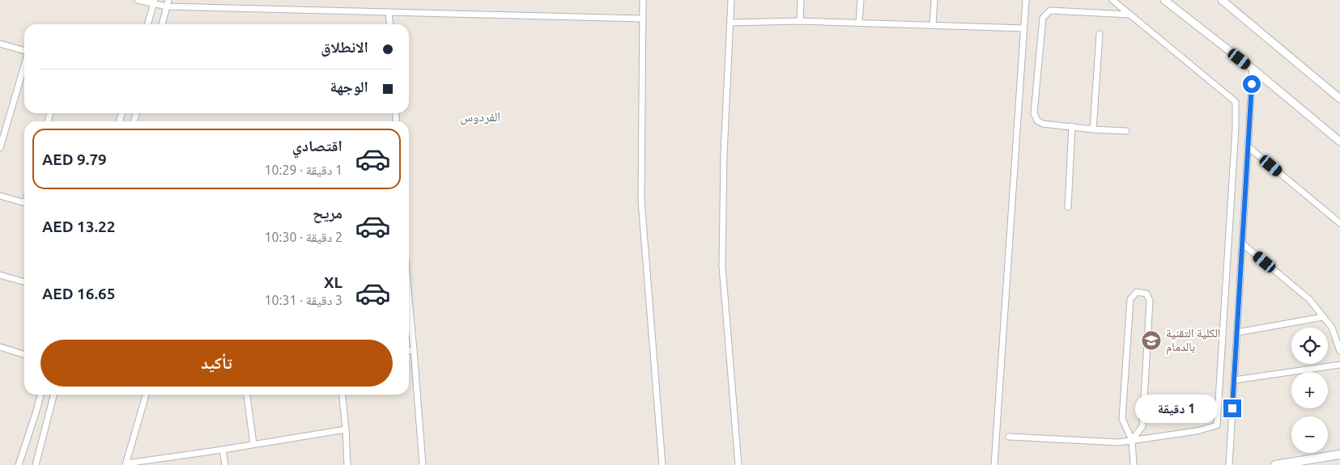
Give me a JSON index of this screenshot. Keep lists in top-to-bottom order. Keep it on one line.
{"districts":["الفردوس"],"places":{"school or university":["الكلية التقنية بالدمام"]},"page":{"banner":["الانطلاق","الوجهة"],"list":[{"name":"اقتصادي","note":"1 دقيقة · 10:29","value":"AED 9.79"},{"name":"مريح","note":"2 دقيقة · 10:30","value":"AED 13.22"},{"name":"XL","note":"3 دقيقة · 10:31","value":"AED 16.65"}],"map_buttons":["+","−"],"buttons":"تأكيد","bubble":"1 دقيقة"}}
